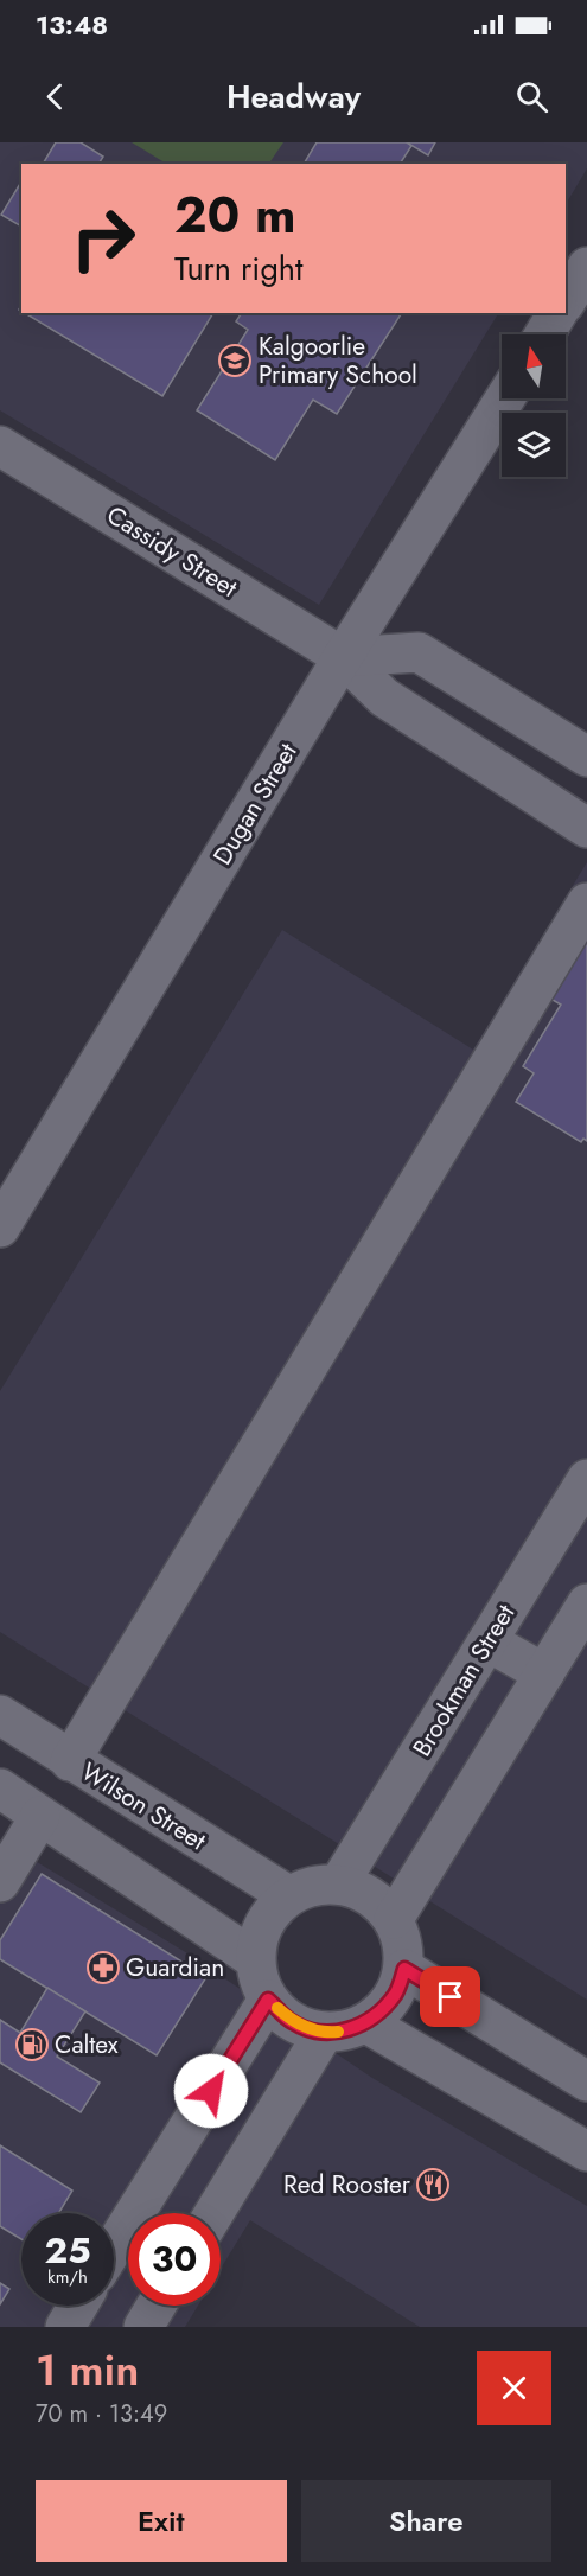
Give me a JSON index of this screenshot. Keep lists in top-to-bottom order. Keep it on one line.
{"streets":{"street":["Cassidy Street","Dugan Street","Brookman Street","Wilson Street"]},"crossings":[["Cassidy Street","Dugan Street"],["Brookman Street","Wilson Street"]],"places":{"school or university":["Kalgoorlie Primary School"],"pharmacy":["Guardian"],"fuel station":["Caltex"],"restaurant":["Red Rooster"]},"north":"top","page":{"status":"13:48","header":"Headway","turn":["20 m","Turn right"],"speed":"25 km/h","limit":"30","heading":["1 min","70 m · 13:49"],"buttons":["Exit","Share"]}}
